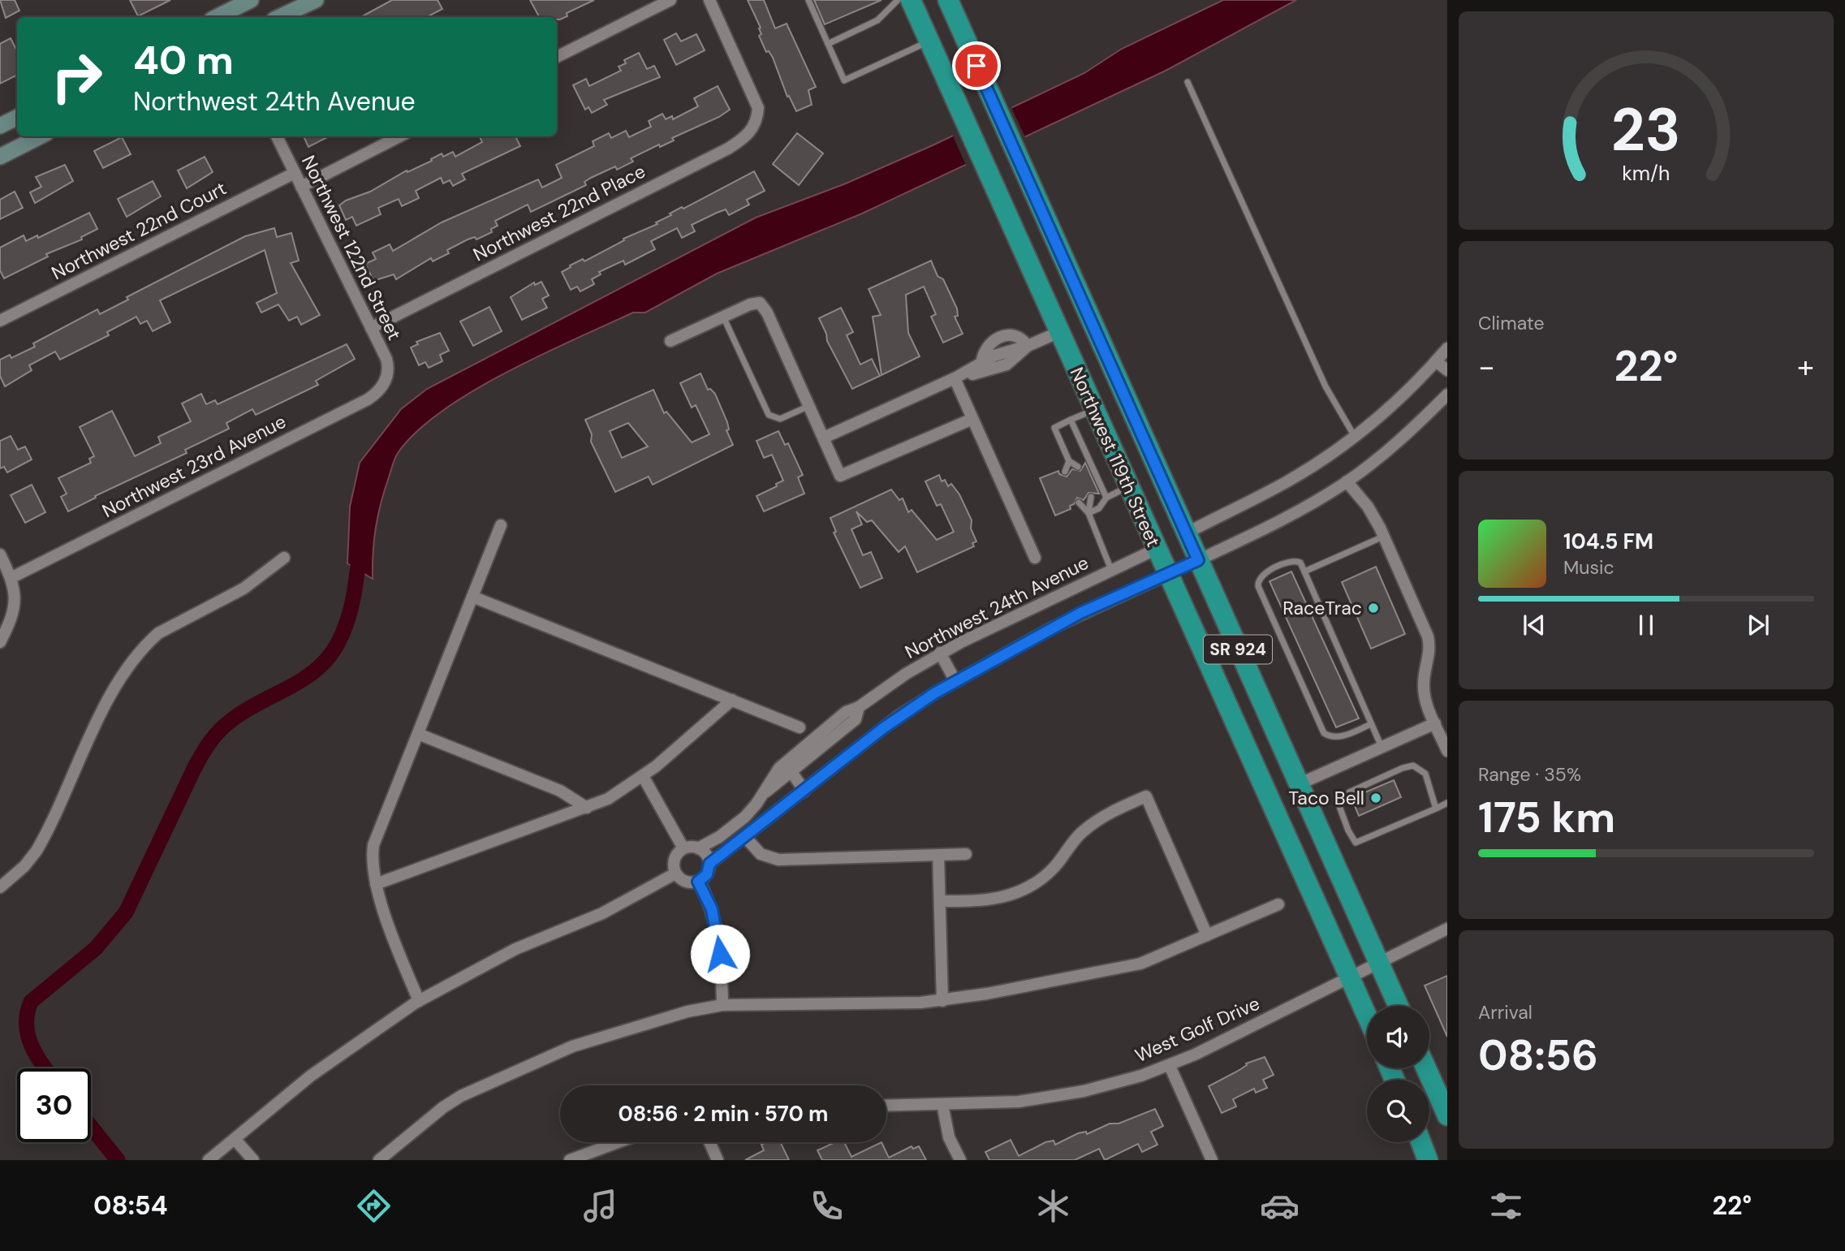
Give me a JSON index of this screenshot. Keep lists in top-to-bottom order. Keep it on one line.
{"streets":{"highway":["Northwest 119th Street","SR 924"],"street":["Northwest 22nd Place","Northwest 22nd Court","Northwest 122nd Street","Northwest 23rd Avenue","Northwest 24th Avenue","West Golf Drive"]},"crossings":[["Northwest 22nd Place","Northwest 122nd Street"],["Northwest 22nd Court","Northwest 122nd Street"],["Northwest 122nd Street","Northwest 23rd Avenue"],["Northwest 119th Street","Northwest 24th Avenue"],["Northwest 119th Street","West Golf Drive"]],"places":["RaceTrac","Taco Bell"],"page":{"turn":["40 m","Northwest 24th Avenue"],"tile":["Climate",["Range · 35%","175 km"],["Arrival","08:56"]],"heat":["−","22°","+"],"song":["104.5 FM","Music"],"limit":"30","trip":"08:56 · 2 min · 570 m","tabs":["08:54","22°"],"gauge":["23","km/h"]}}
